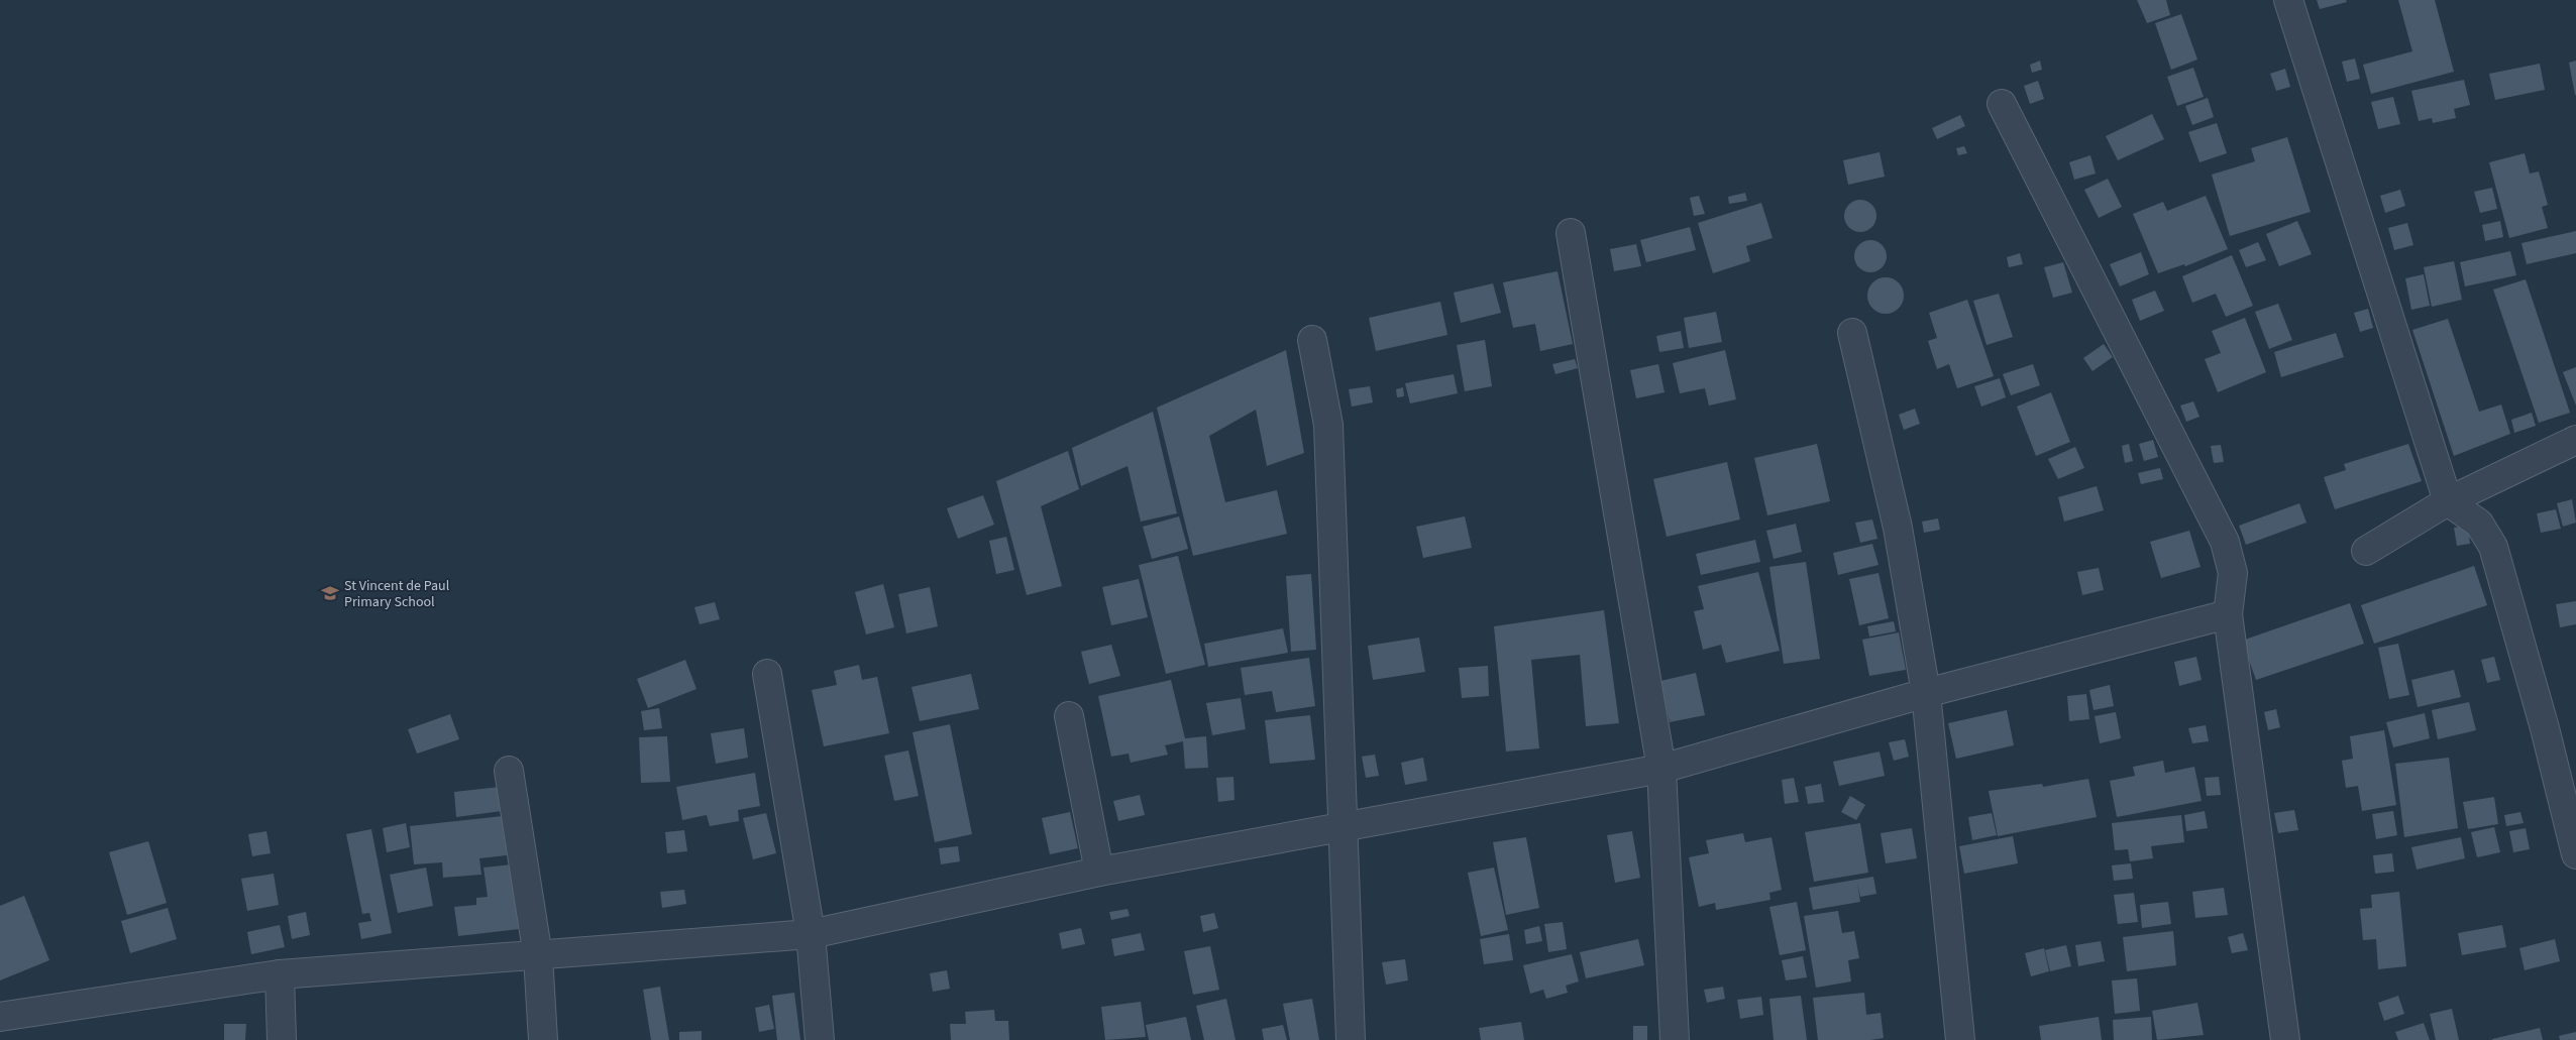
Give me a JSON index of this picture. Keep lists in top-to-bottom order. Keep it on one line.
{"places":{"school or university":["St Vincent de Paul Primary School"]}}
